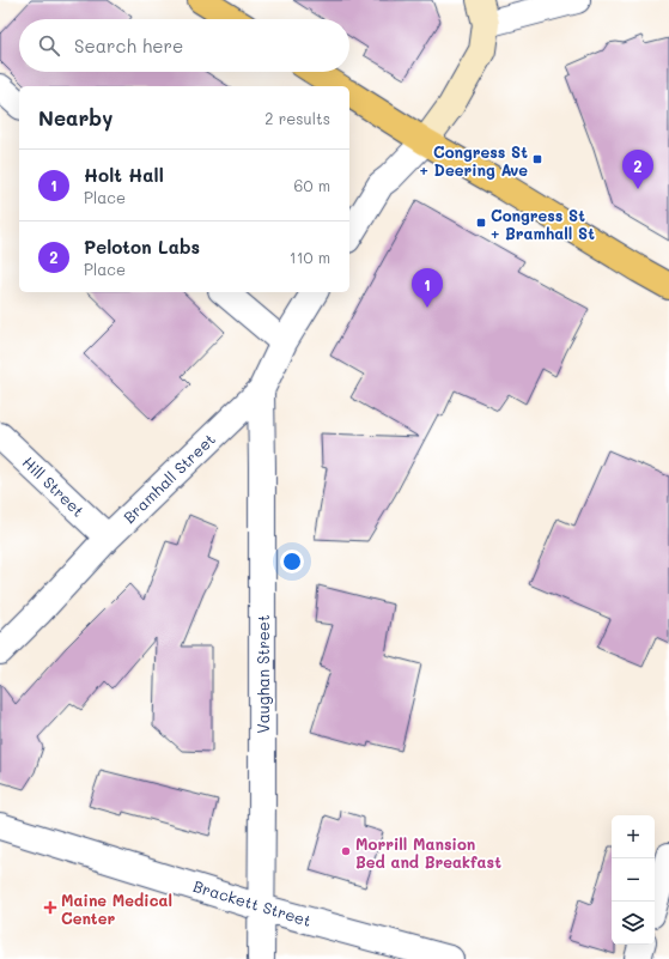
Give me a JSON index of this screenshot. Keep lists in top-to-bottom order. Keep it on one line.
{"streets":{"street":["Bramhall Street","Hill Street","Vaughan Street","Brackett Street"]},"crossings":[["Bramhall Street","Hill Street"],["Bramhall Street","Vaughan Street"],["Vaughan Street","Brackett Street"]],"places":{"transit":["Congress St + Deering Ave","Congress St + Bramhall St"],"other":["Morrill Mansion Bed and Breakfast"],"health":["Maine Medical Center"]},"page":{"search":"Search here","heading":["Nearby","2 results"],"list":[{"mark":"1","name":"Holt Hall","note":"Place","value":"60 m"},{"mark":"2","name":"Peloton Labs","note":"Place","value":"110 m"}],"pins":["2","1"],"map_buttons":["+","−"]}}
